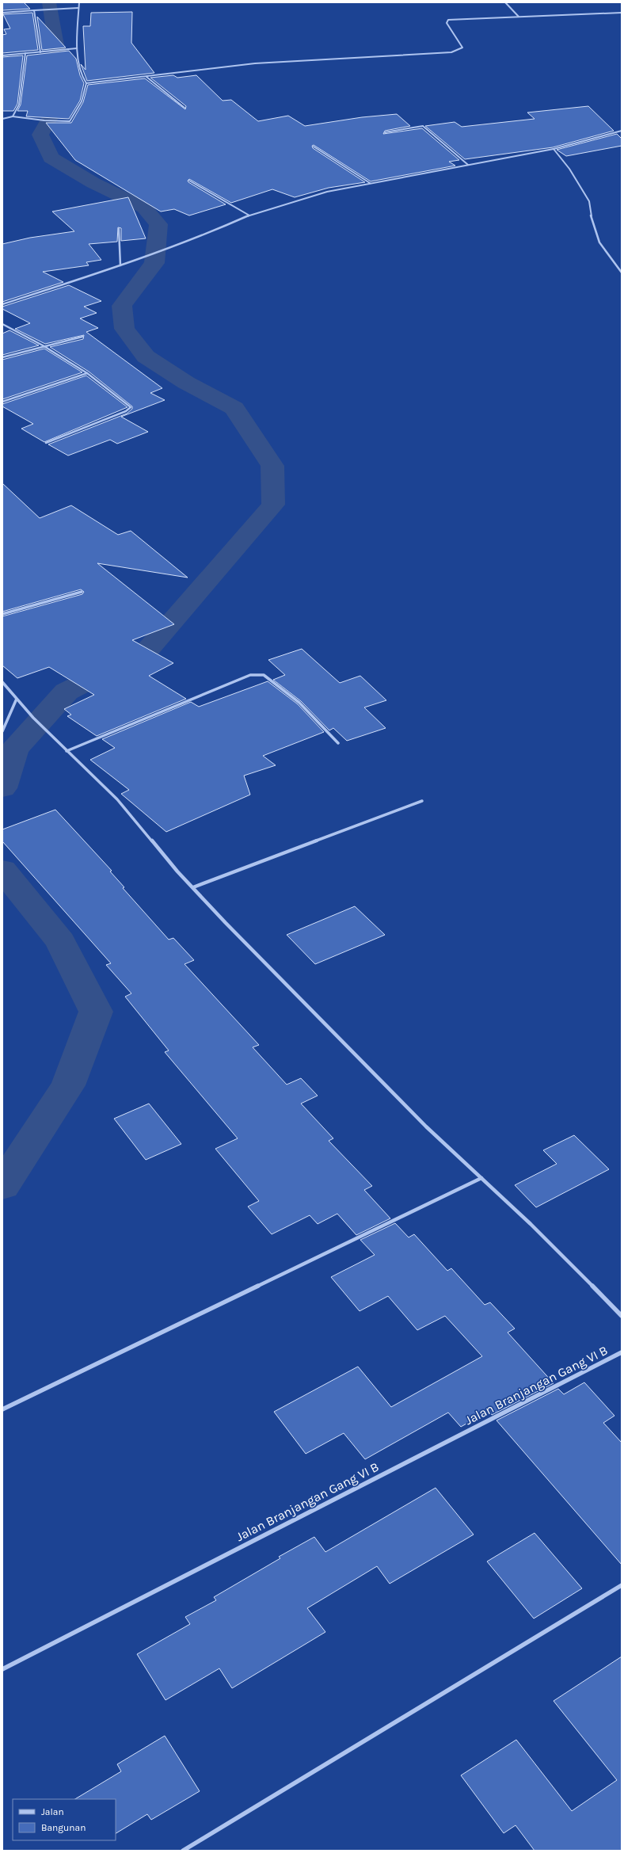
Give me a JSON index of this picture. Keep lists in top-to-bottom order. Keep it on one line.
{"streets":{"street":["Jalan Branjangan Gang VI B"]},"legend":["Jalan","Bangunan"]}
